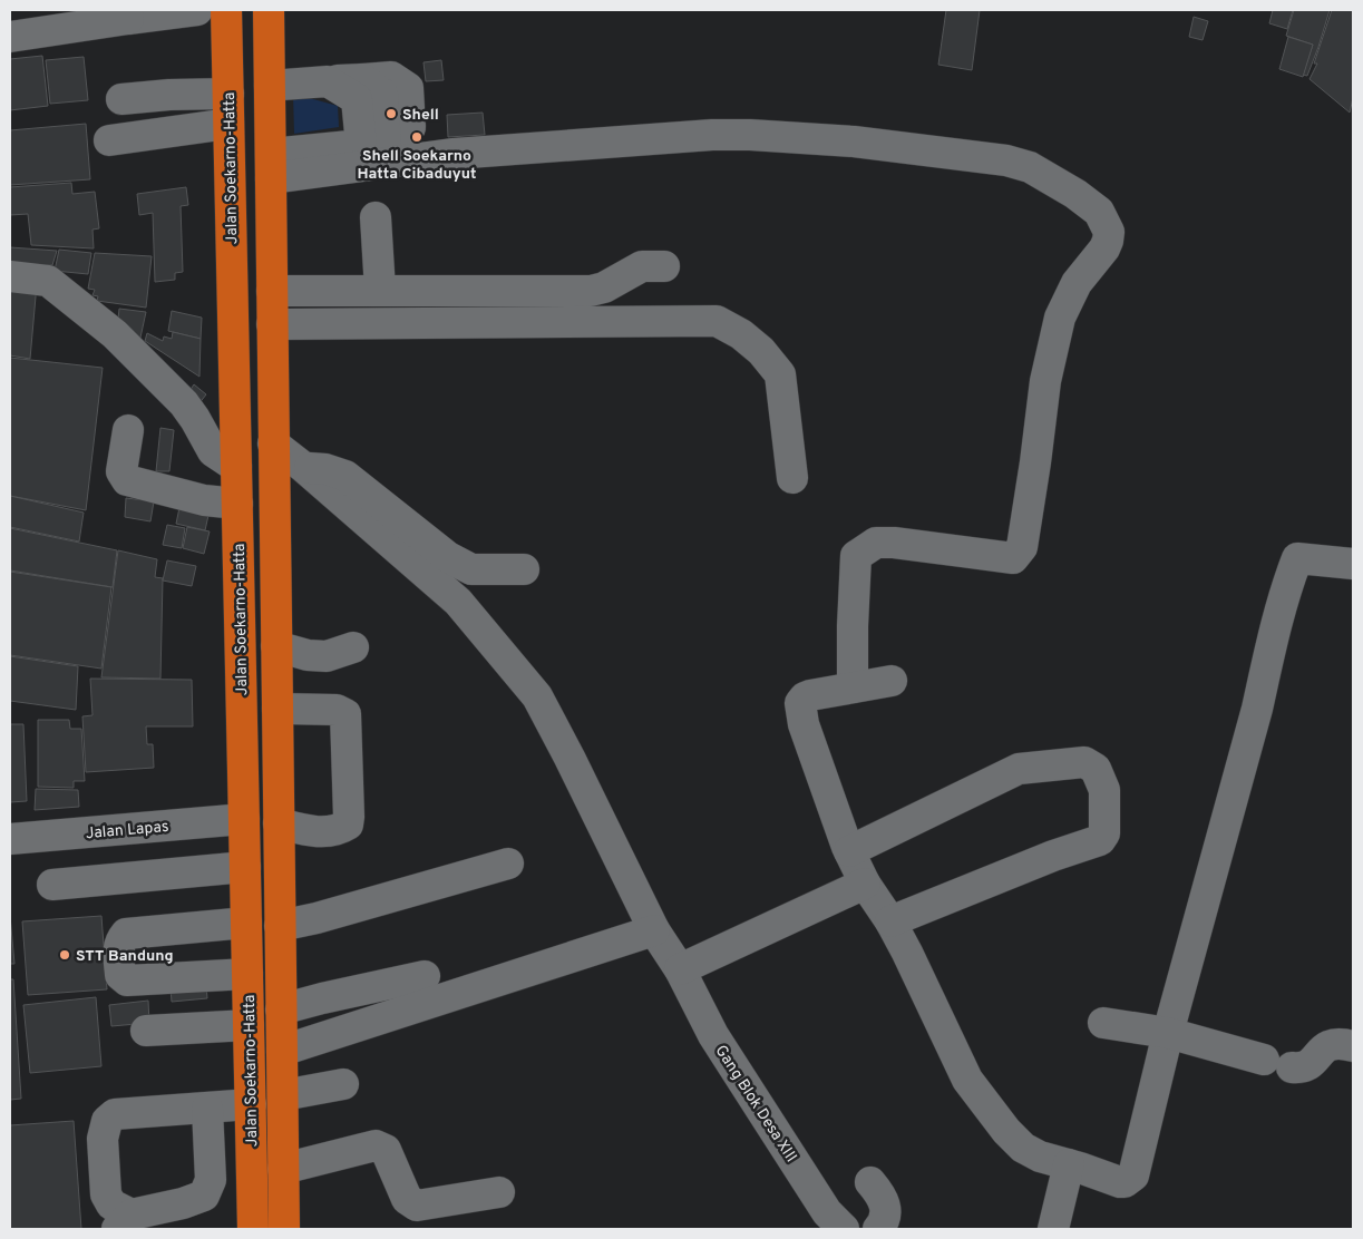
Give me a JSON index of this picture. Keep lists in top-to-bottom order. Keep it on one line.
{"streets":{"highway":["Jalan Soekarno-Hatta"],"street":["Jalan Lapas","Gang Blok Desa XIII"]},"crossings":[["Jalan Soekarno-Hatta","Jalan Lapas"],["Jalan Soekarno-Hatta","Gang Blok Desa XIII"]],"places":["Shell","Shell Soekarno Hatta Cibaduyut","STT Bandung"]}
